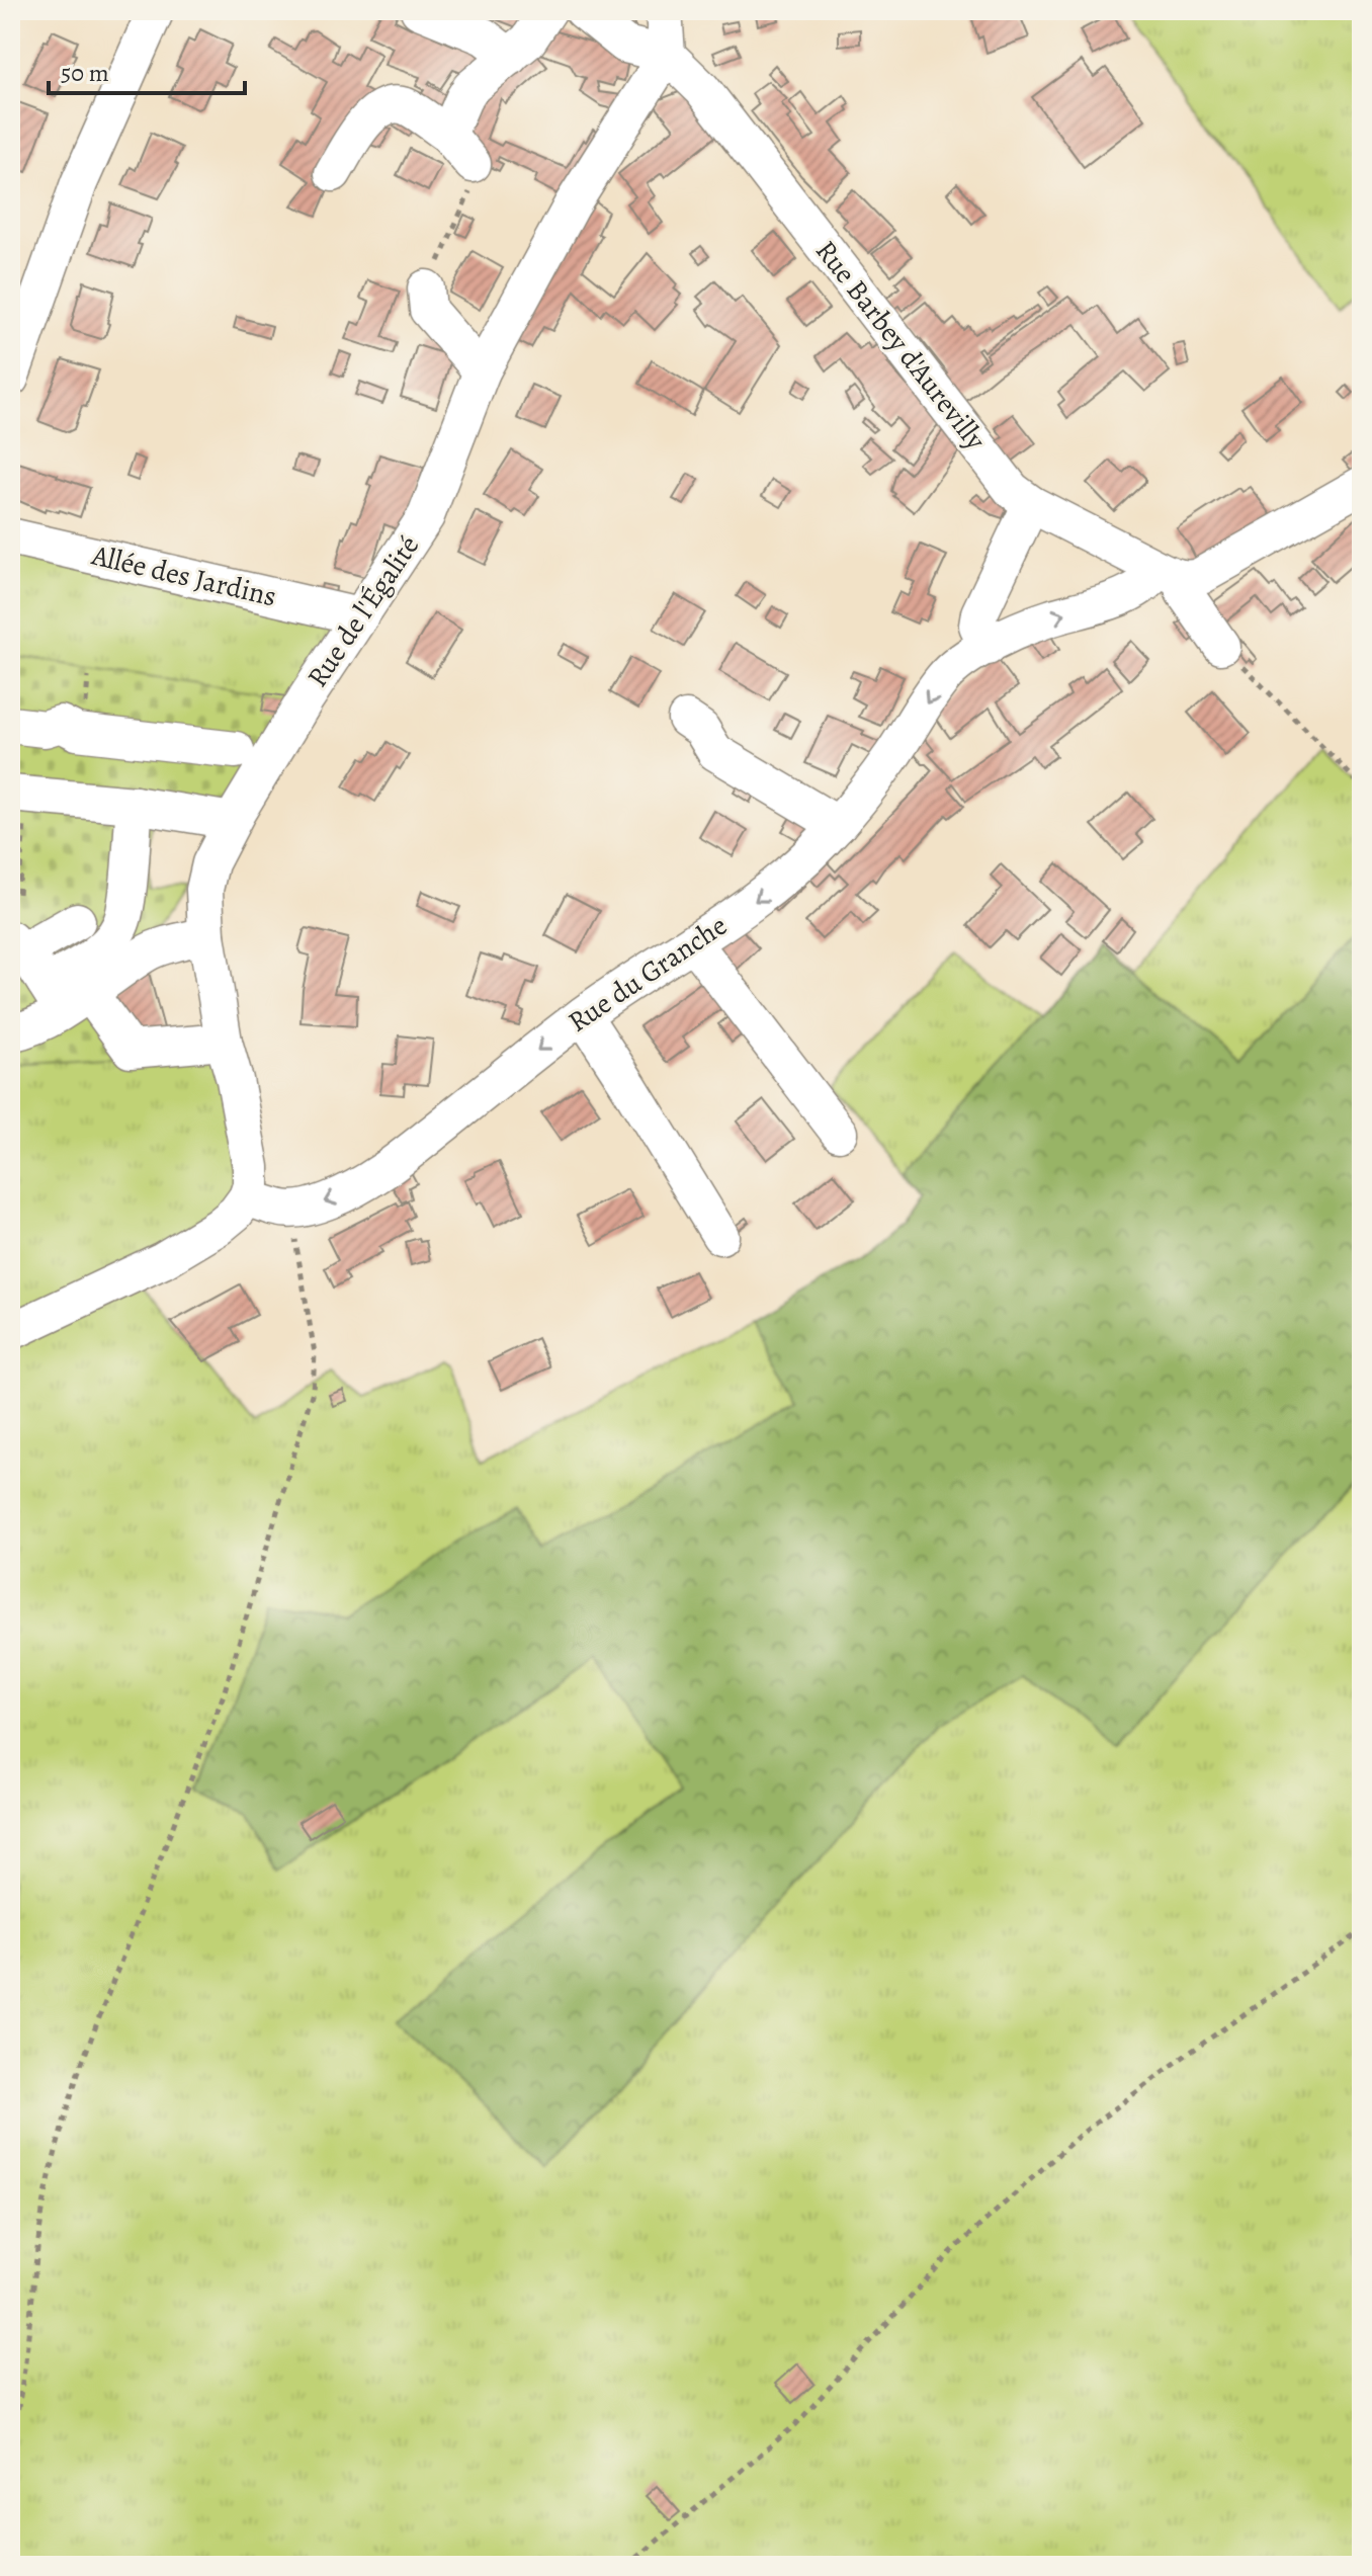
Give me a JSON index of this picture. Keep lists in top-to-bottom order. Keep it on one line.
{"streets":{"street":["Rue Barbey d'Aurevilly","Allée des Jardins","Rue de l'Égalité","Rue du Granche"]},"crossings":[["Rue Barbey d'Aurevilly","Rue de l'Égalité"],["Rue Barbey d'Aurevilly","Rue du Granche"],["Allée des Jardins","Rue de l'Égalité"]],"scale_bar":"50 m"}
